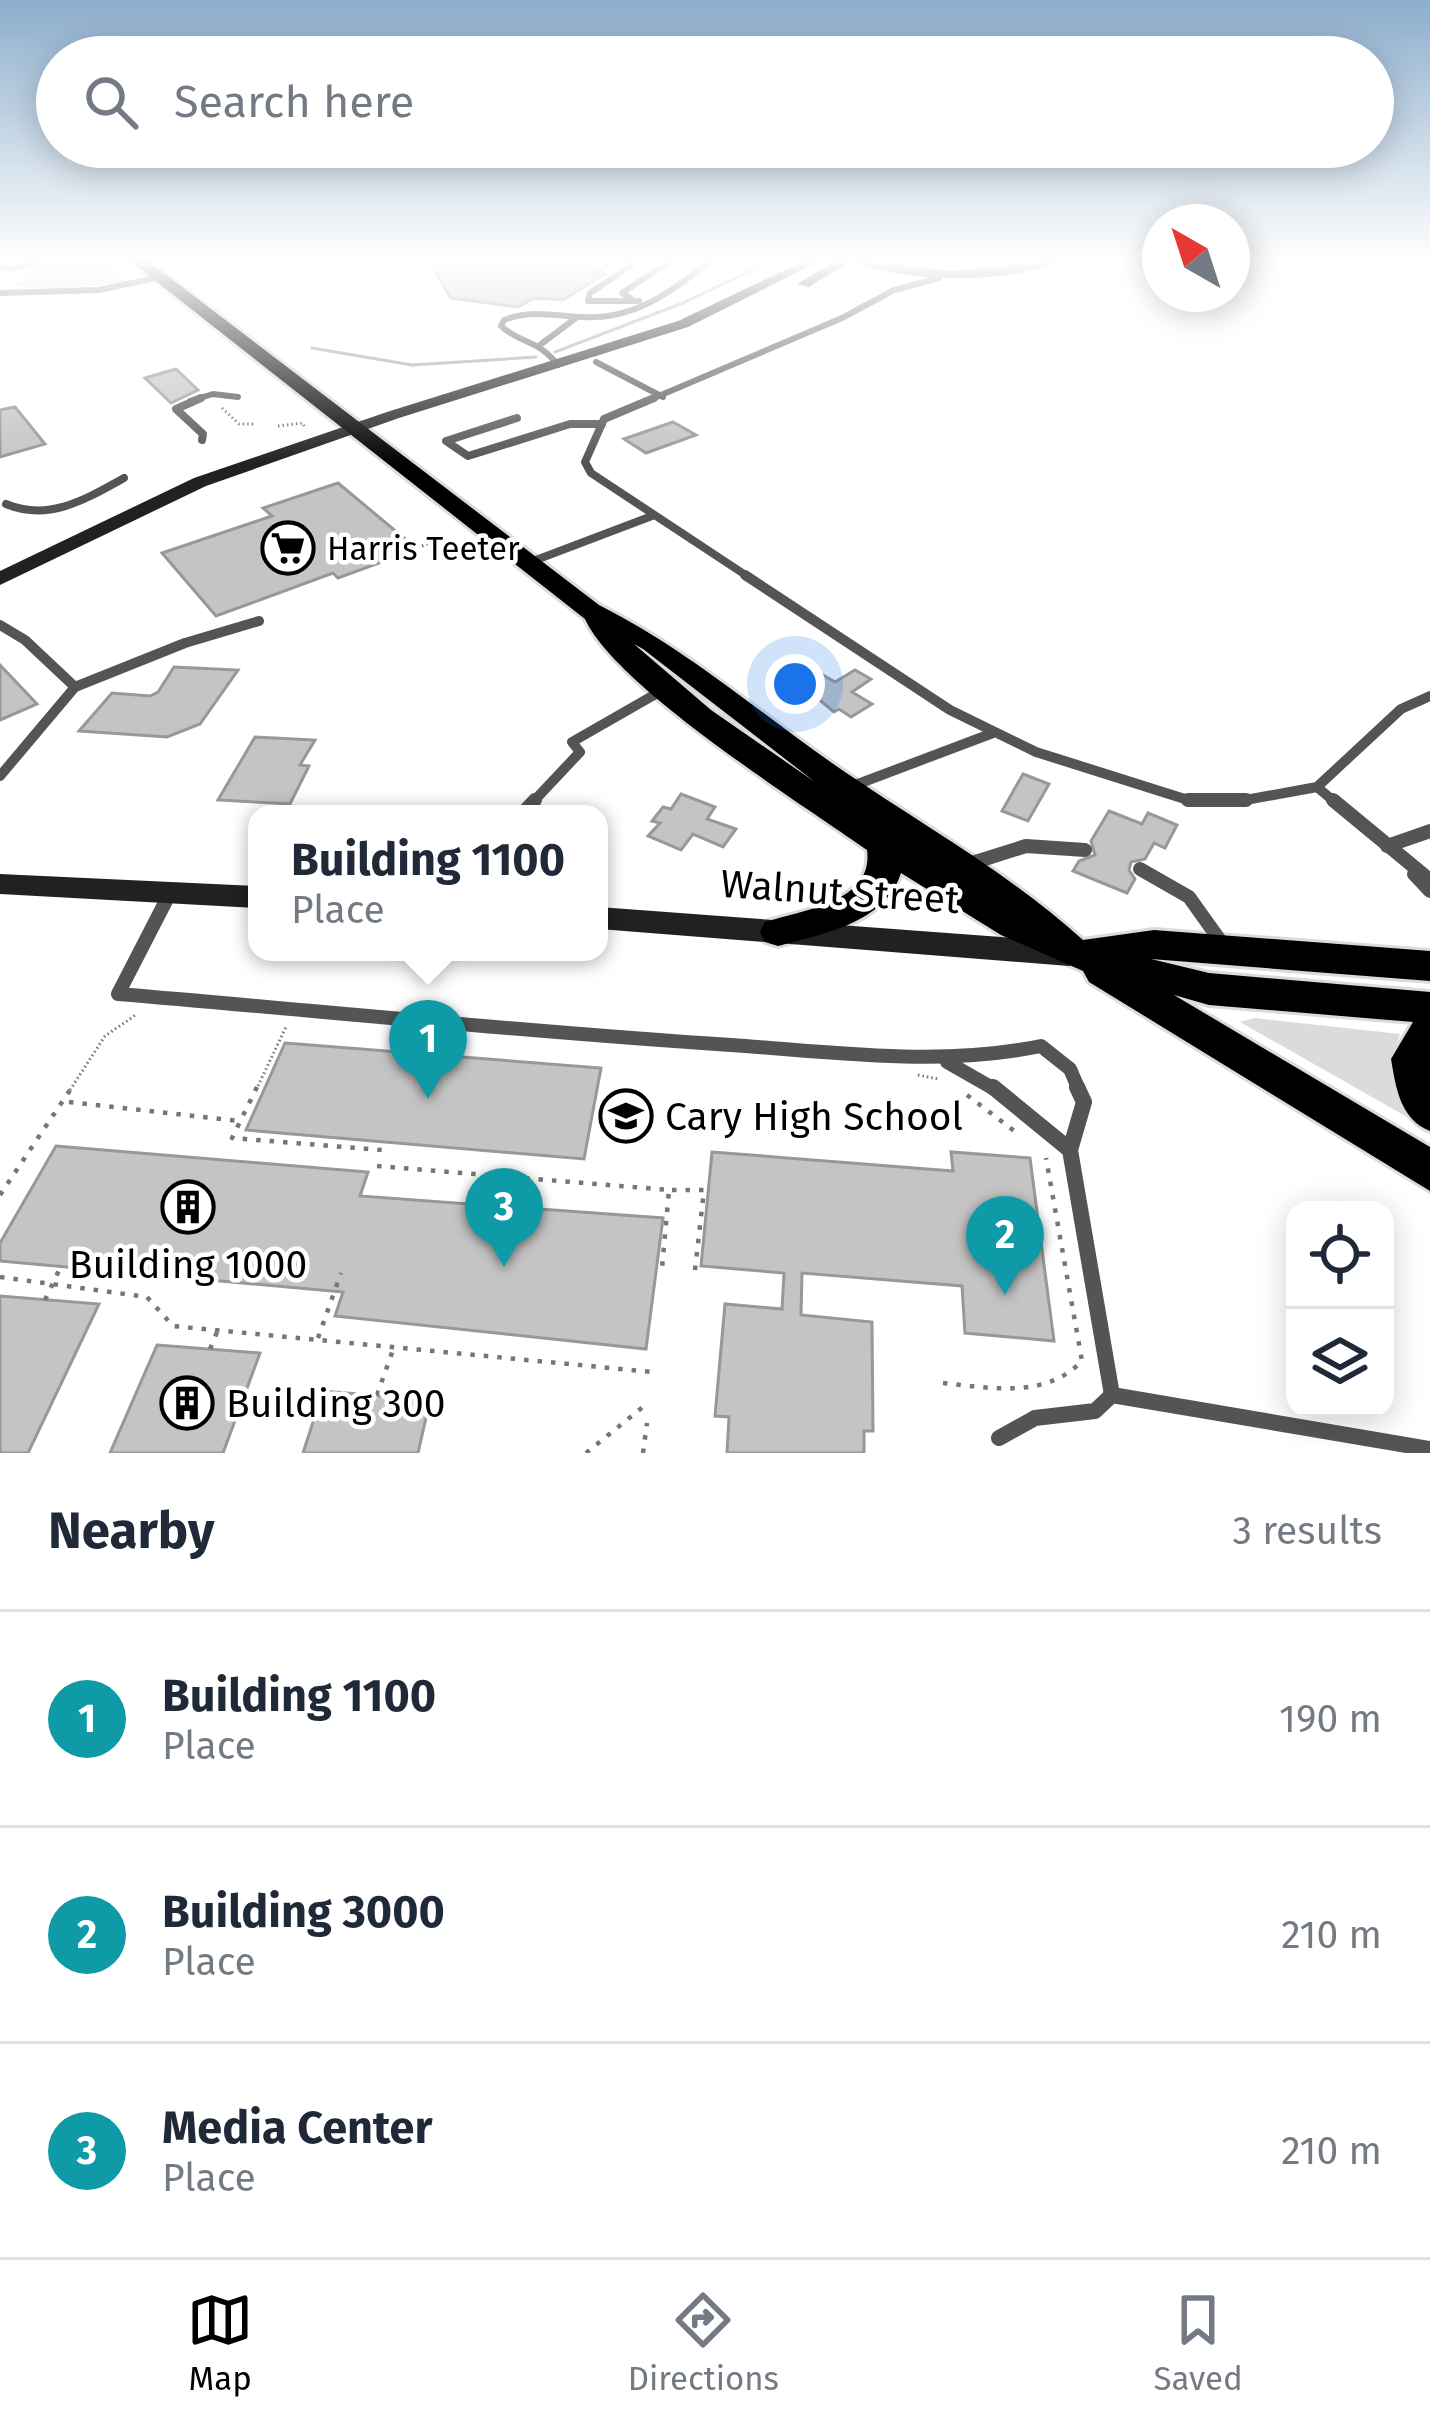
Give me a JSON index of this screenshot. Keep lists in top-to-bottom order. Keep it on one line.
{"streets":{"main road":["Walnut Street"]},"places":{"supermarket":["Harris Teeter"],"school or university":["Cary High School"],"building":["Building 1000","Building 300"]},"north":"top left","page":{"search":"Search here","popup":["Building 1100","Place"],"pins":["1","3","2"],"heading":["Nearby","3 results"],"list":[{"mark":"1","name":"Building 1100","note":"Place","value":"190 m"},{"mark":"2","name":"Building 3000","note":"Place","value":"210 m"},{"mark":"3","name":"Media Center","note":"Place","value":"210 m"}],"nav":["Map","Directions","Saved"]}}
